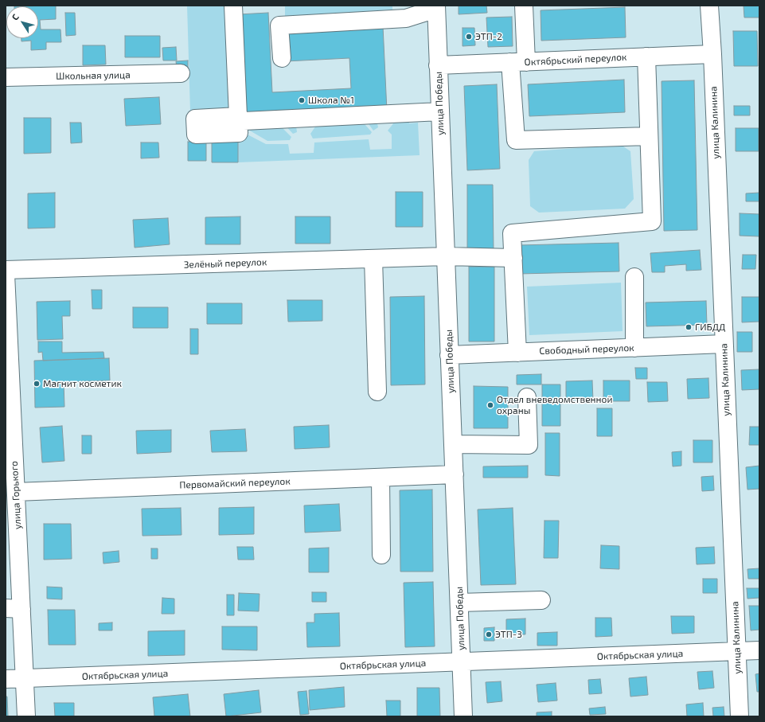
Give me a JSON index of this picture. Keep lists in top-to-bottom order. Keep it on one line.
{"streets":{"street":["Октябрьский переулок","Школьная улица","улица Победы","улица Калинина","Зелёный переулок","Свободный переулок","Первомайский переулок","улица Горького","Октябрьская улица"]},"crossings":[["Октябрьский переулок","улица Победы"],["Октябрьский переулок","улица Калинина"],["улица Победы","Зелёный переулок"],["улица Победы","Свободный переулок"],["улица Победы","Первомайский переулок"],["улица Победы","Октябрьская улица"],["улица Калинина","Свободный переулок"],["улица Калинина","Октябрьская улица"],["Первомайский переулок","улица Горького"],["улица Горького","Октябрьская улица"]],"places":["ЭТП-2","Школа №1","ГИБДД","Магнит косметик","Отдел вневедомственной охраны","ЭТП-3"],"north":"top left"}
